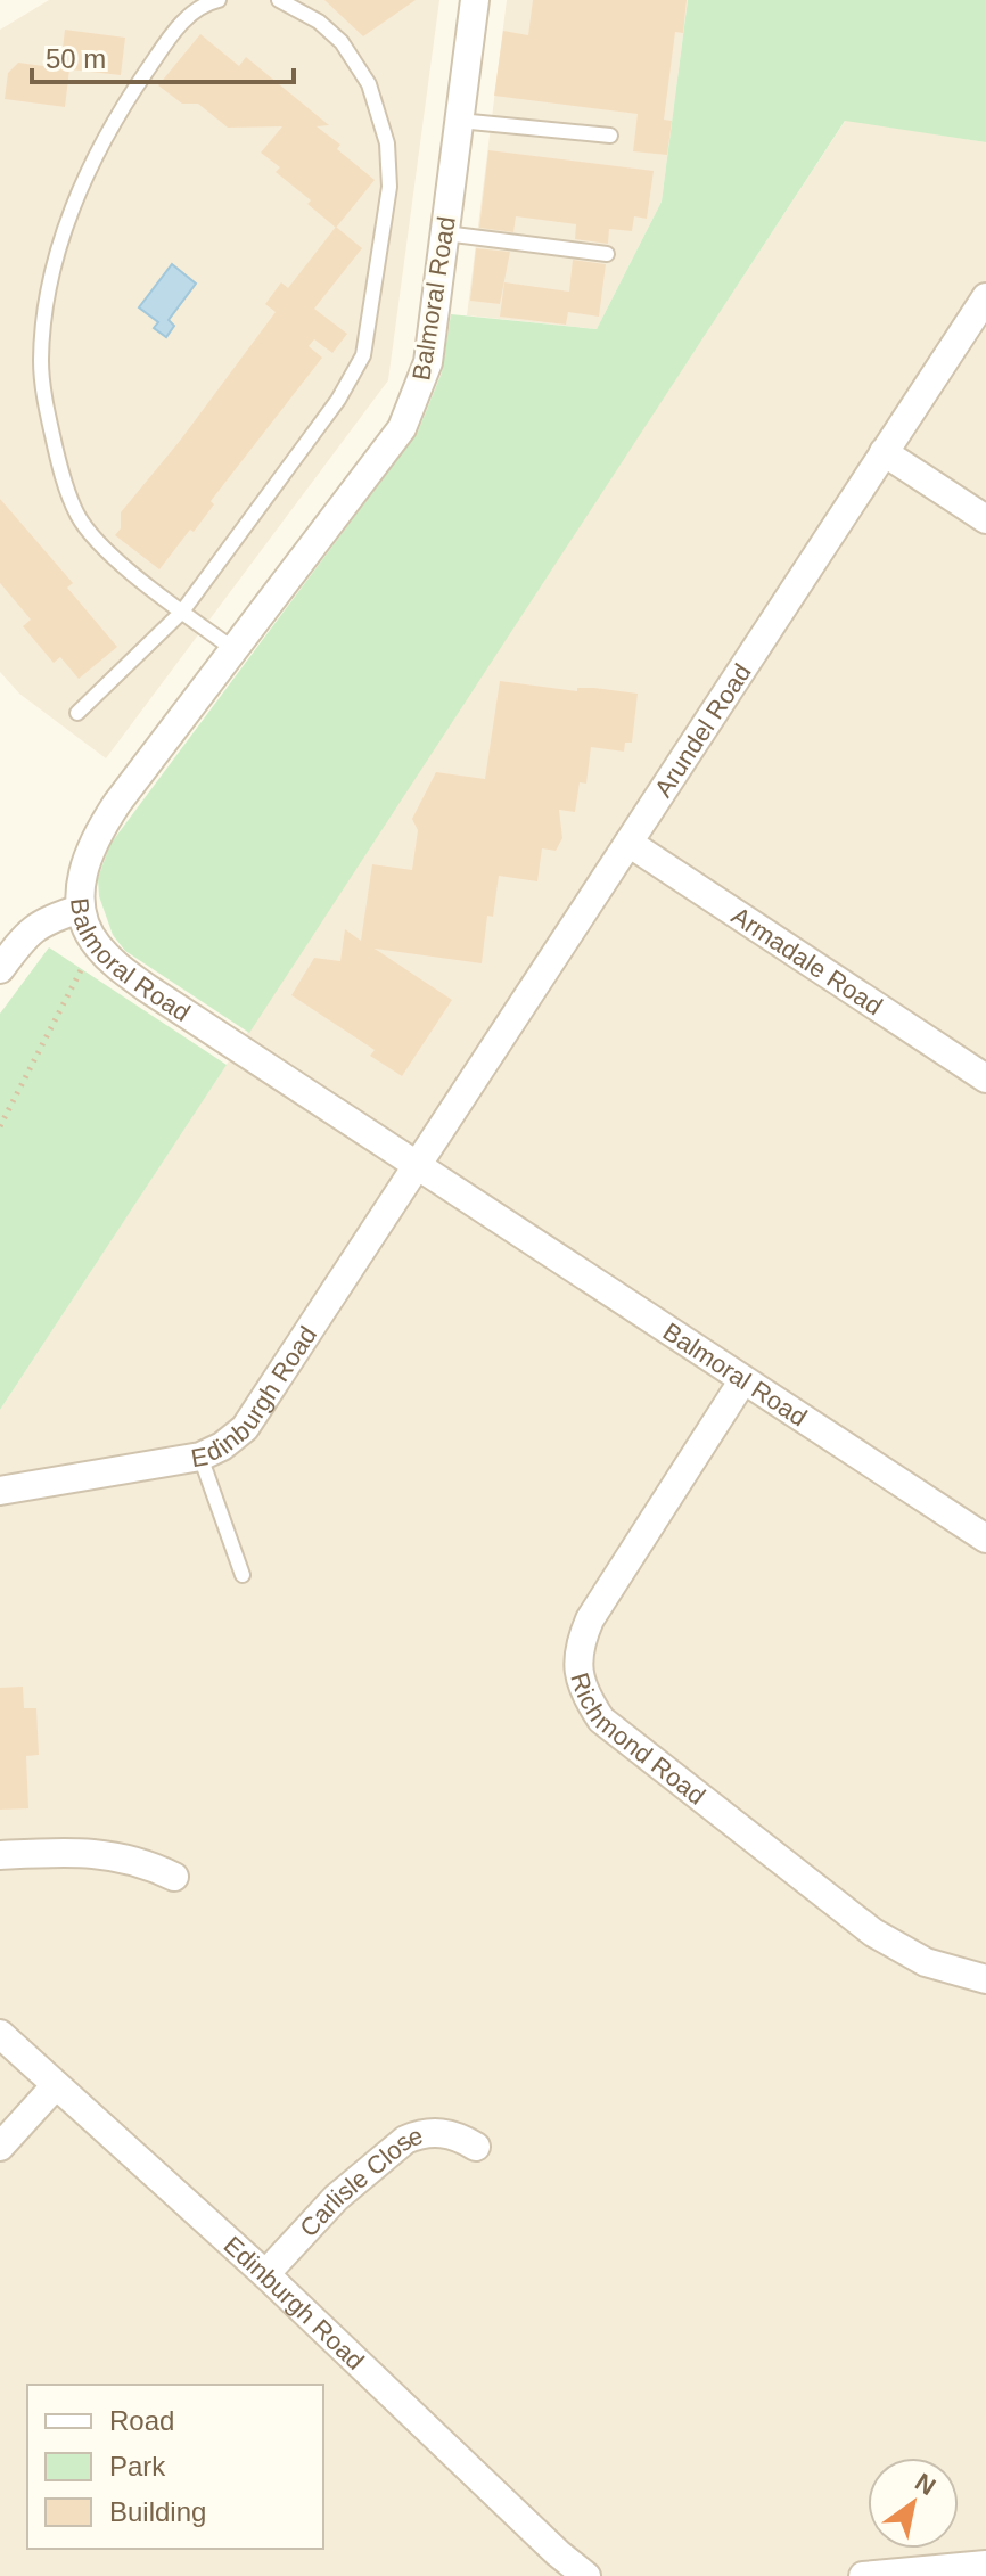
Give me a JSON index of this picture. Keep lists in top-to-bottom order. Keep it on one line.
{"streets":{"street":["Balmoral Road","Arundel Road","Armadale Road","Edinburgh Road","Richmond Road","Carlisle Close"]},"crossings":[["Balmoral Road","Arundel Road"],["Balmoral Road","Edinburgh Road"],["Balmoral Road","Richmond Road"],["Arundel Road","Armadale Road"],["Arundel Road","Edinburgh Road"],["Edinburgh Road","Carlisle Close"]],"legend":["Road","Park","Building"],"scale_bar":"50 m","north":"top right"}
